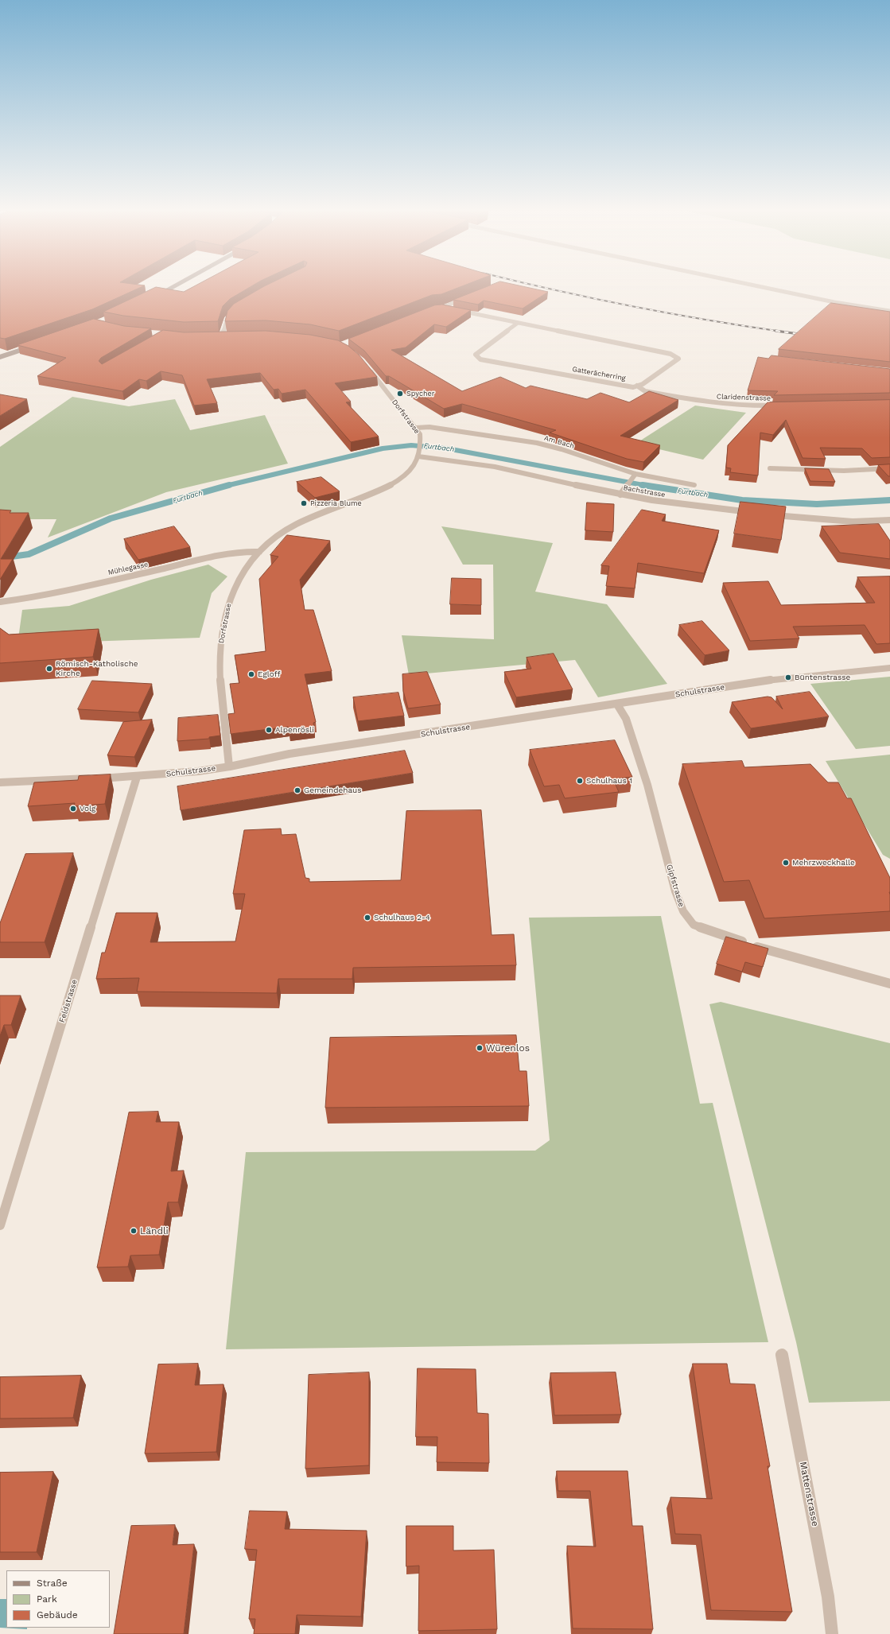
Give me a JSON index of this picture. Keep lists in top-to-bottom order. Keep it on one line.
{"streets":{"street":["Gatterächerring","Claridenstrasse","Dorfstrasse","Am Bach","Bachstrasse","Mühlegasse","Schulstrasse","Gipfstrasse","Feldstrasse","Mattenstrasse"]},"crossings":[["Gatterächerring","Claridenstrasse"],["Dorfstrasse","Am Bach"],["Dorfstrasse","Bachstrasse"],["Dorfstrasse","Mühlegasse"],["Dorfstrasse","Schulstrasse"],["Schulstrasse","Gipfstrasse"],["Schulstrasse","Feldstrasse"]],"water":["Furtbach"],"places":["Spycher","Pizzeria Blume","Römisch-Katholische Kirche","Egloff","Büntenstrasse","Alpenrösli","Schulhaus 1","Gemeindehaus","Volg","Mehrzweckhalle","Schulhaus 2-4","Würenlos","Ländli"],"legend":["Straße","Park","Gebäude"]}
